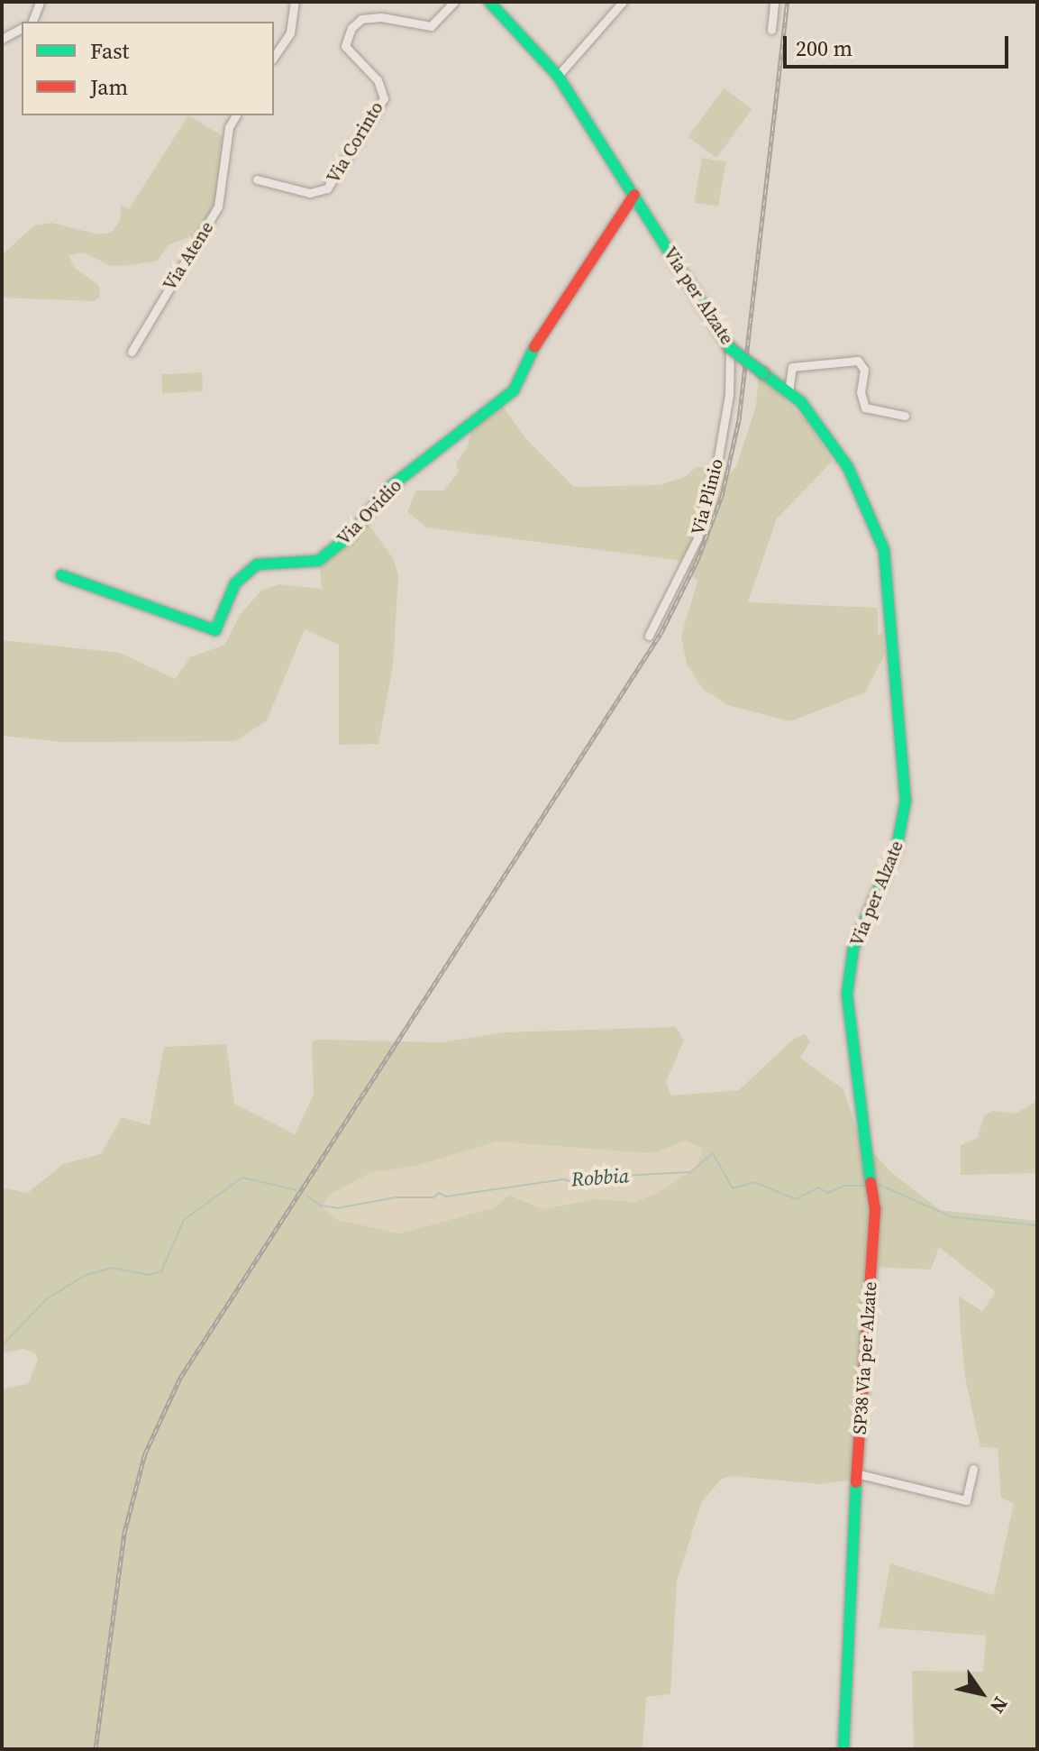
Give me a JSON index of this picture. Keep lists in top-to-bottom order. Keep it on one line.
{"streets":{"street":["Via Corinto","Via Atene","Via per Alzate","Via Plinio","Via Ovidio","SP38 Via per Alzate"]},"crossings":[["Via per Alzate","Via Plinio"],["Via per Alzate","Via Ovidio"],["Via per Alzate","SP38 Via per Alzate"]],"water":["Robbia"],"legend":["Fast","Jam"],"scale_bar":"200 m","north":"bottom right"}
